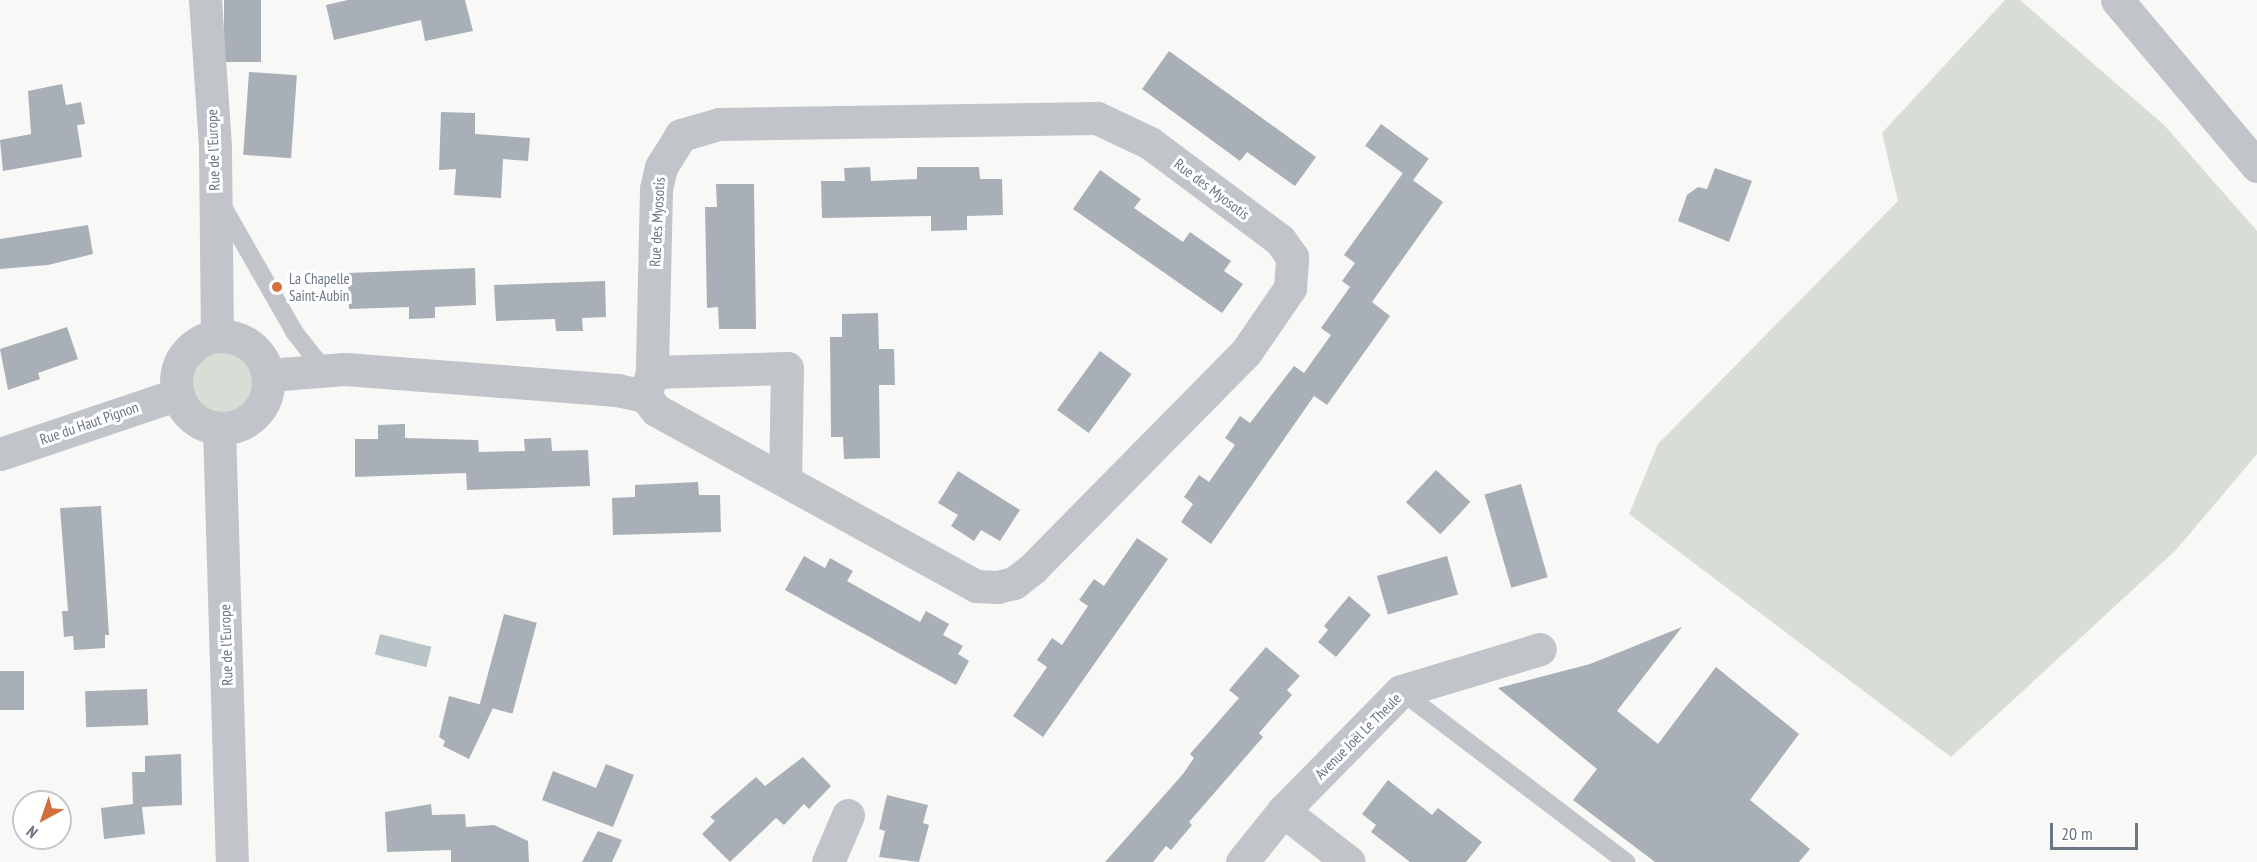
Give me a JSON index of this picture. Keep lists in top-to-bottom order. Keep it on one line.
{"streets":{"street":["Rue de l'Europe","Rue des Myosotis","Rue du Haut Pignon","Avenue Joël Le Theule"]},"crossings":[["Rue de l'Europe","Rue du Haut Pignon"]],"places":["La Chapelle Saint-Aubin"],"scale_bar":"20 m","north":"bottom left"}
